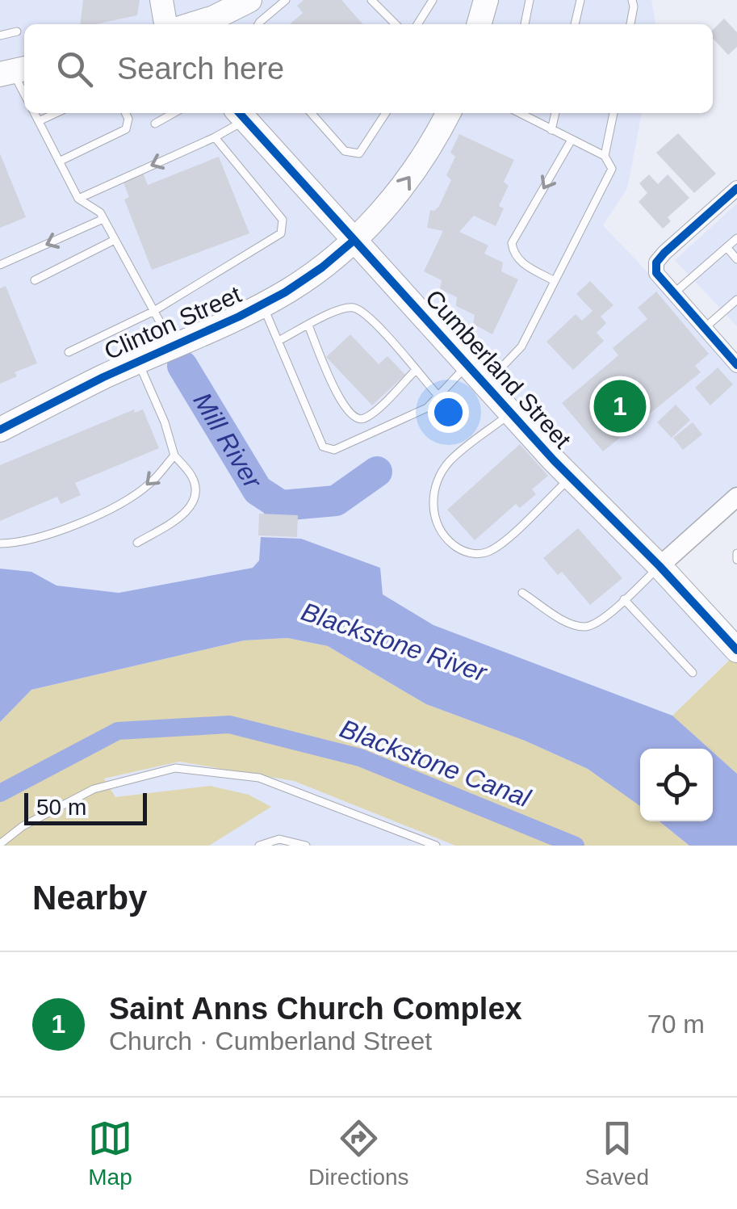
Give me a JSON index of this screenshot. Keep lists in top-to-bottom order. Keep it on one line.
{"streets":{"main road":["Clinton Street","Cumberland Street"]},"crossings":[["Clinton Street","Cumberland Street"]],"water":["Mill River","Blackstone River","Blackstone Canal"],"scale_bar":"50 m","page":{"search":"Search here","pins":"1","scale":"50 m","heading":"Nearby","list":[{"mark":"1","name":"Saint Anns Church Complex","note":"Church · Cumberland Street","value":"70 m"}],"nav":["Map","Directions","Saved"]}}
